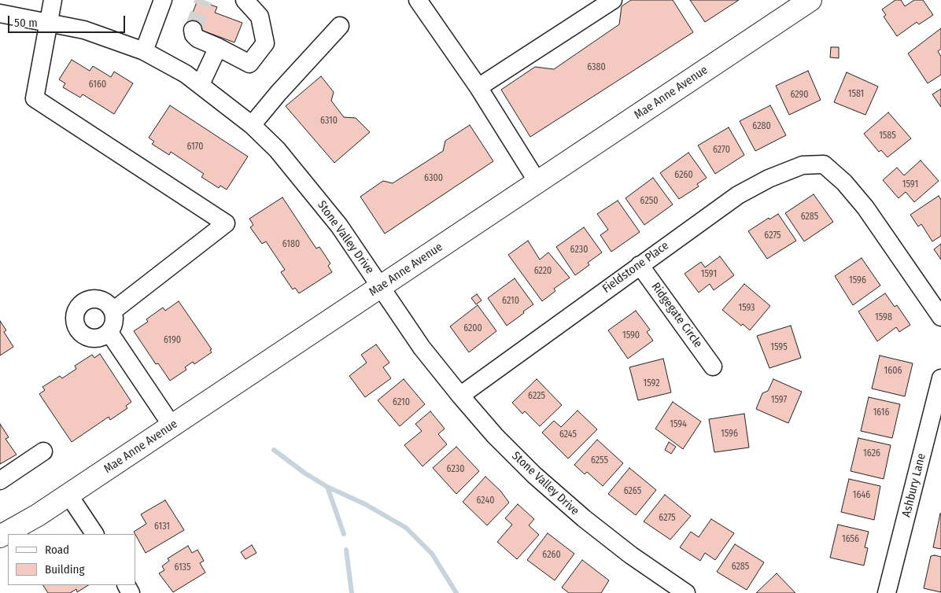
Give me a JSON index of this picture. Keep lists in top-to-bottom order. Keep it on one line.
{"streets":{"main road":["Mae Anne Avenue"],"street":["Stone Valley Drive","Fieldstone Place","Ridgegate Circle","Ashbury Lane"]},"crossings":[["Mae Anne Avenue","Stone Valley Drive"],["Stone Valley Drive","Fieldstone Place"],["Fieldstone Place","Ridgegate Circle"]],"house_numbers":["6380","6160","1581","6290","6310","6280","1585","6170","6270","6260","6300","1591","6250","6285","6275","6180","6230","6220","1591","1596","6210","1593","1598","6200","1590","6190","1595","1606","1592","6225","1597","6210","1616","1594","1596","6245","1626","6255","6230","6265","1646","6240","6275","6131","1656","6260","6285","6135"],"legend":["Road","Building"],"scale_bar":"50 m"}
